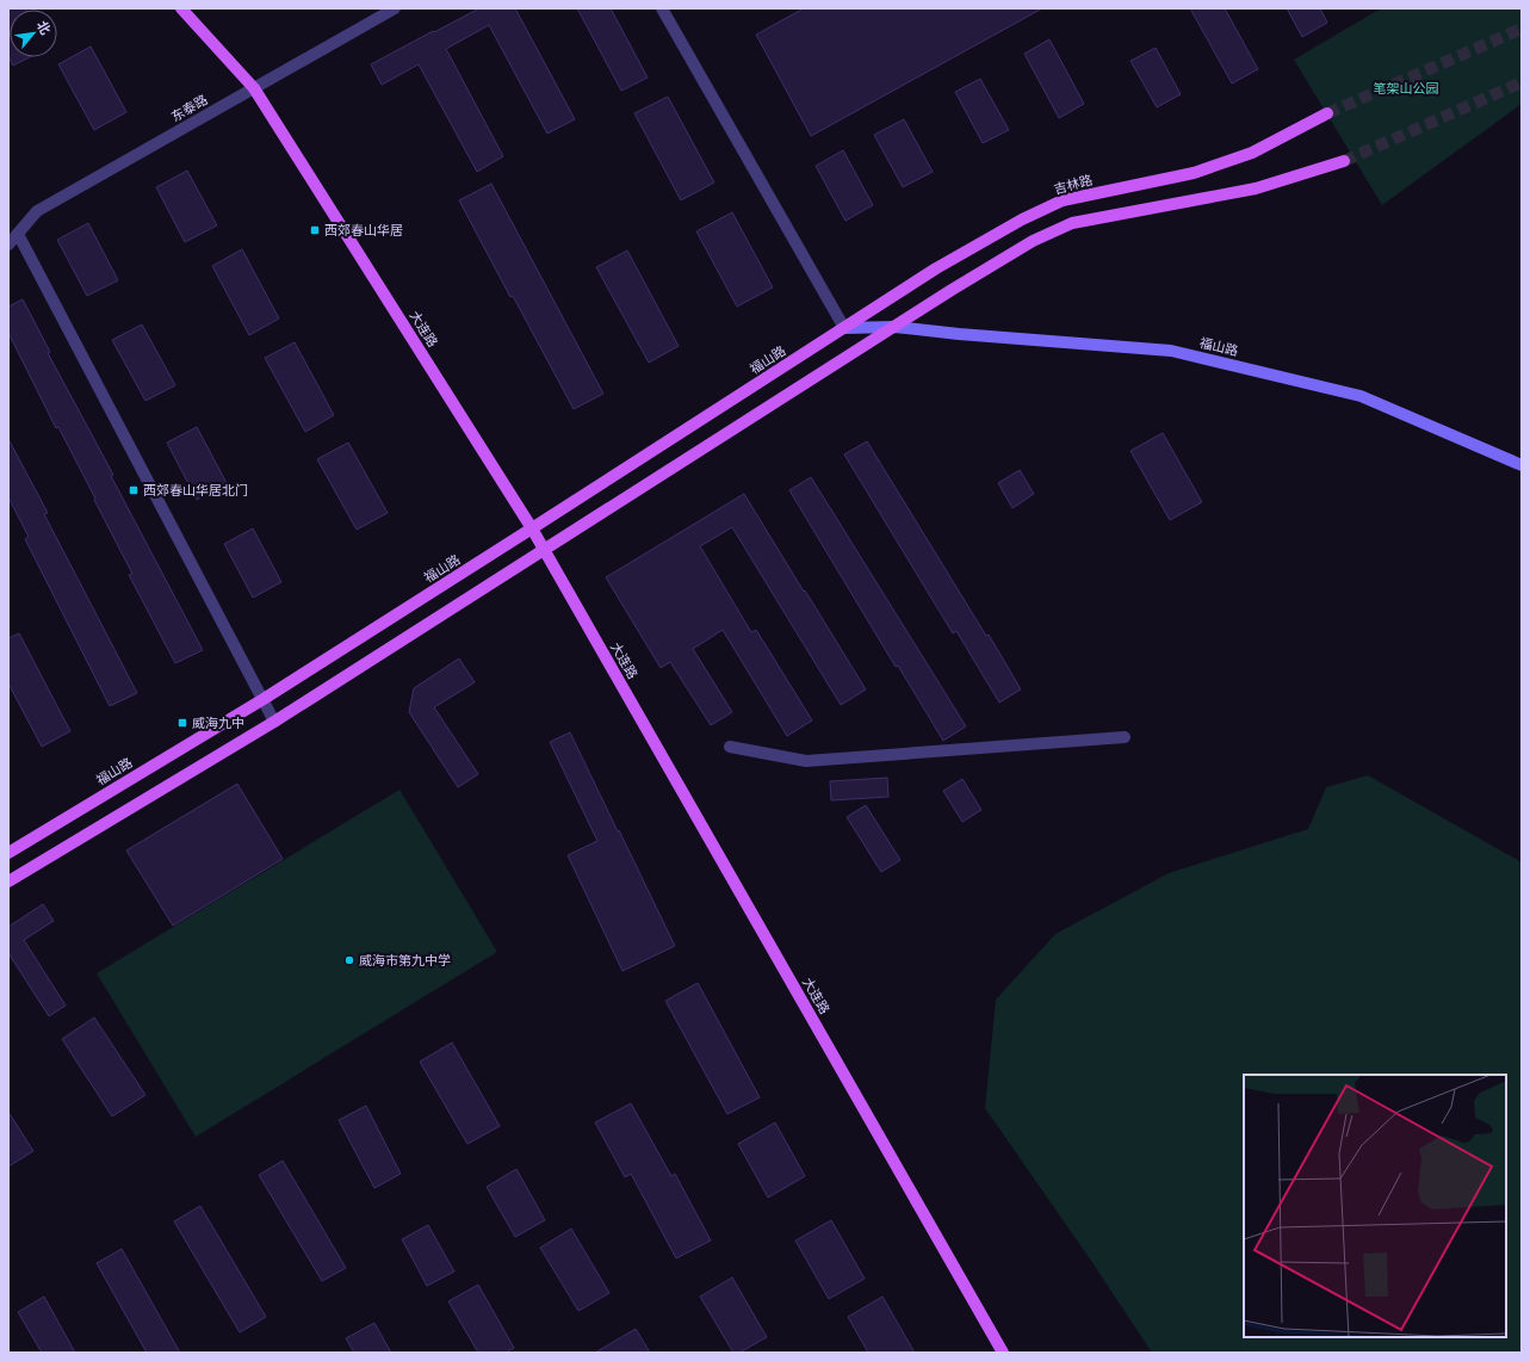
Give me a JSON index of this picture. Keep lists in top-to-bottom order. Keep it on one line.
{"streets":{"main road":["吉林路","大连路","福山路"],"street":["东泰路"]},"crossings":[["东泰路","大连路"],["吉林路","福山路"],["大连路","福山路"]],"parks":["笔架山公园"],"places":{"transit":["西郊春山华居","西郊春山华居北门","威海九中"],"other":["威海市第九中学"]},"north":"top right"}
